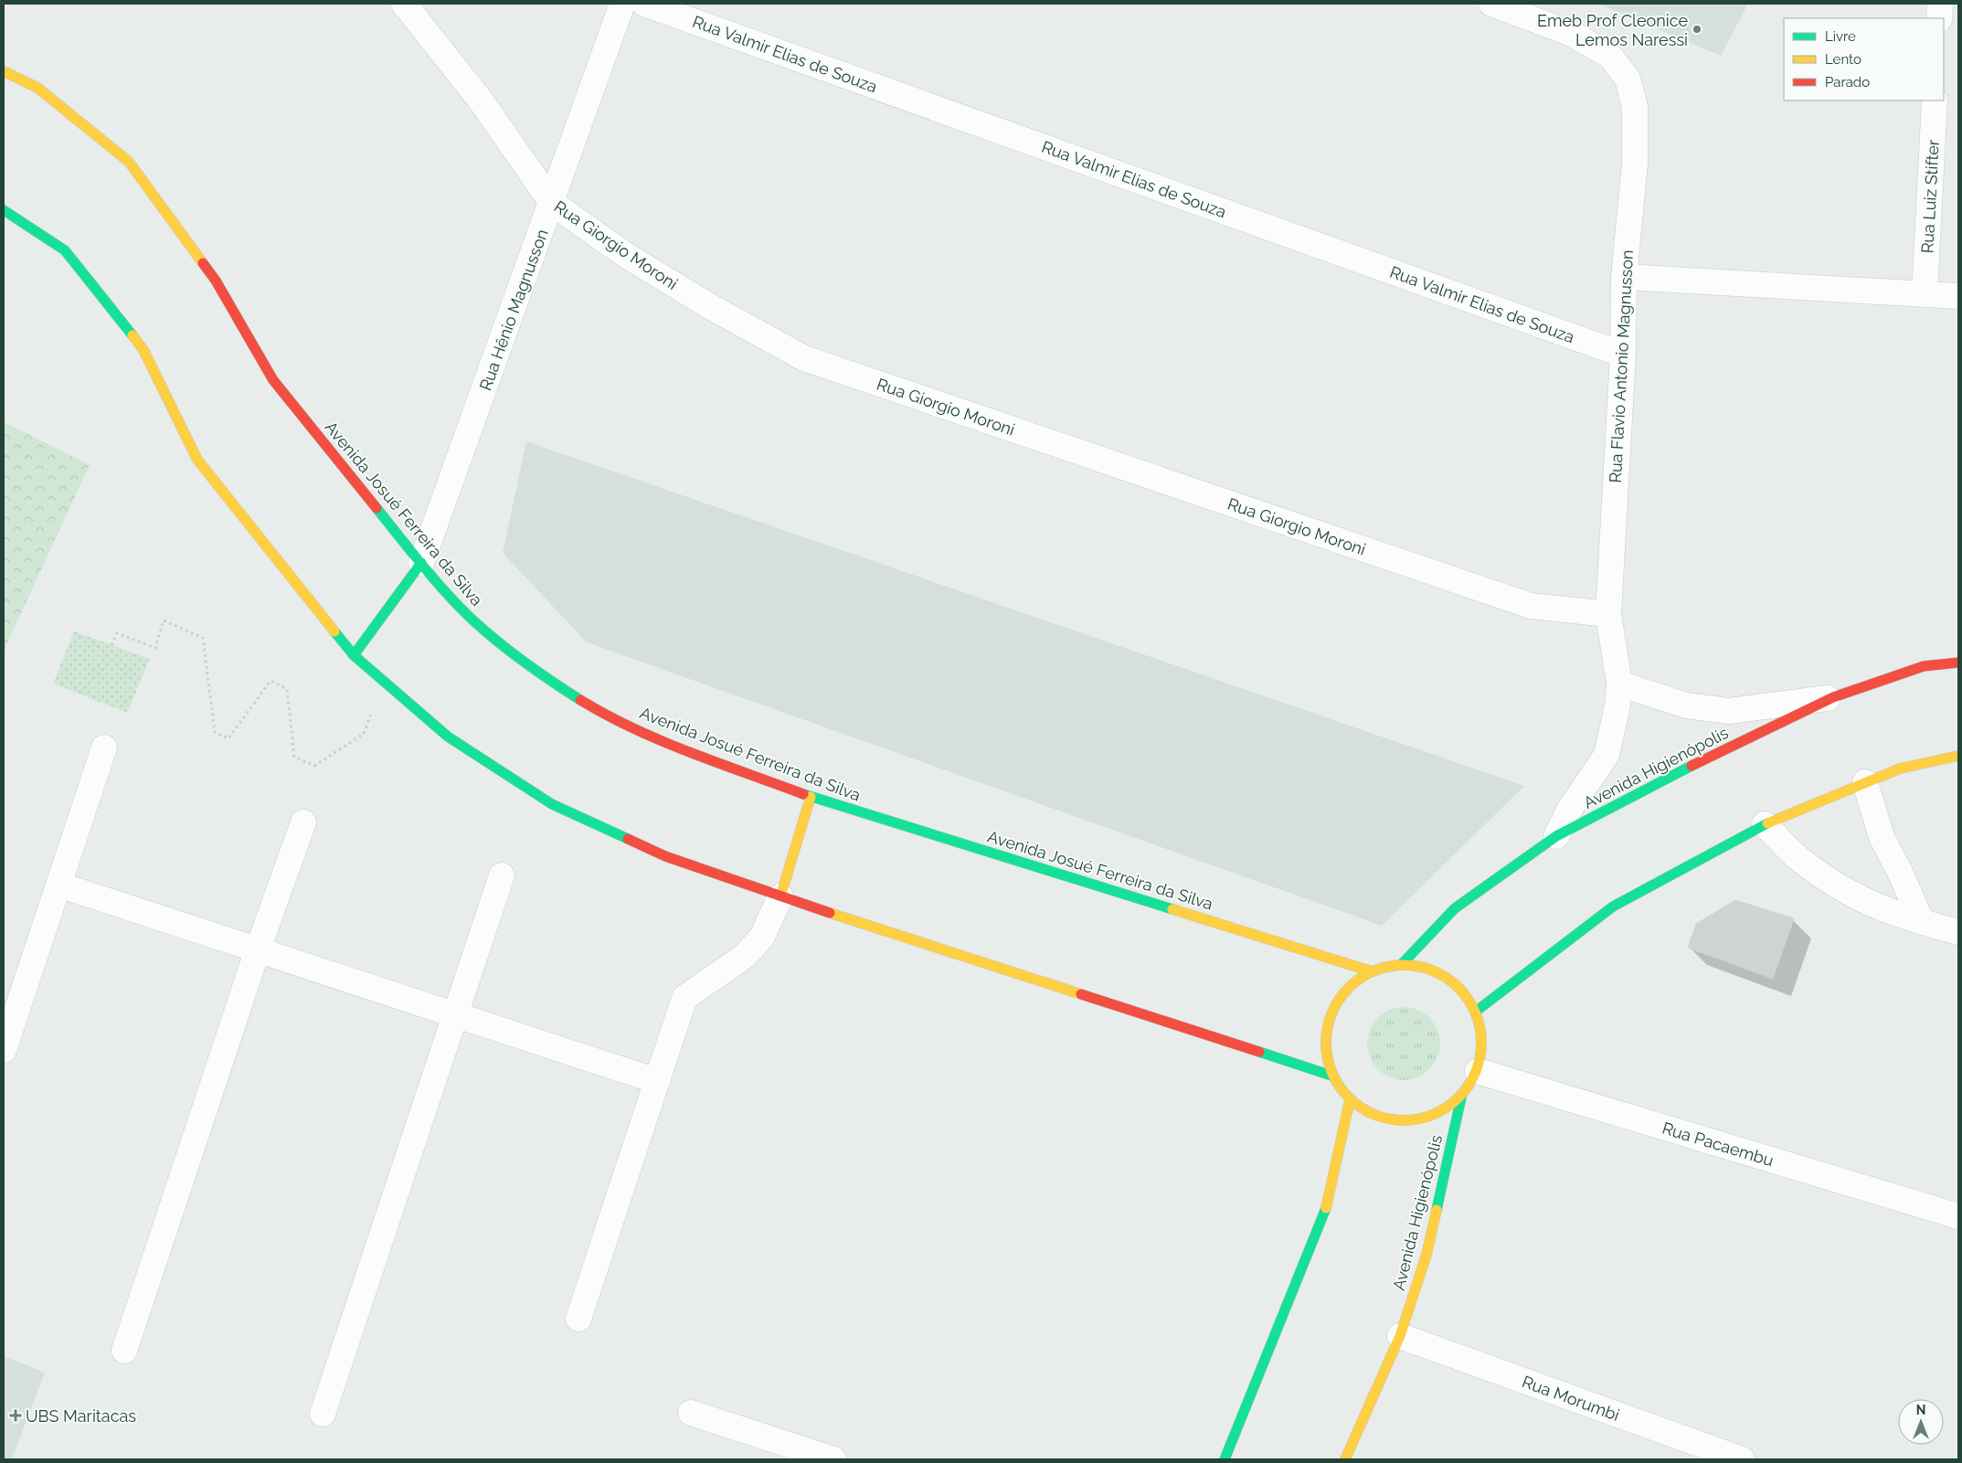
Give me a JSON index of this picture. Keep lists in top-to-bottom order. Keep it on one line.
{"streets":{"main road":["Avenida Josué Ferreira da Silva","Avenida Higienópolis"],"street":["Rua Valmir Elias de Souza","Rua Luiz Stifter","Rua Giorgio Moroni","Rua Hênio Magnusson","Rua Flavio Antonio Magnusson","Rua Pacaembu","Rua Morumbi"]},"crossings":[["Rua Valmir Elias de Souza","Rua Flavio Antonio Magnusson"],["Rua Giorgio Moroni","Rua Hênio Magnusson"],["Rua Giorgio Moroni","Rua Flavio Antonio Magnusson"],["Rua Hênio Magnusson","Avenida Josué Ferreira da Silva"],["Rua Flavio Antonio Magnusson","Avenida Higienópolis"],["Avenida Josué Ferreira da Silva","Avenida Higienópolis"],["Avenida Josué Ferreira da Silva","Rua Pacaembu"],["Avenida Higienópolis","Rua Pacaembu"],["Avenida Higienópolis","Rua Morumbi"]],"places":{"other":["Emeb Prof Cleonice Lemos Naressi"],"health":["UBS Maritacas"]},"legend":["Livre","Lento","Parado"],"north":"top"}
